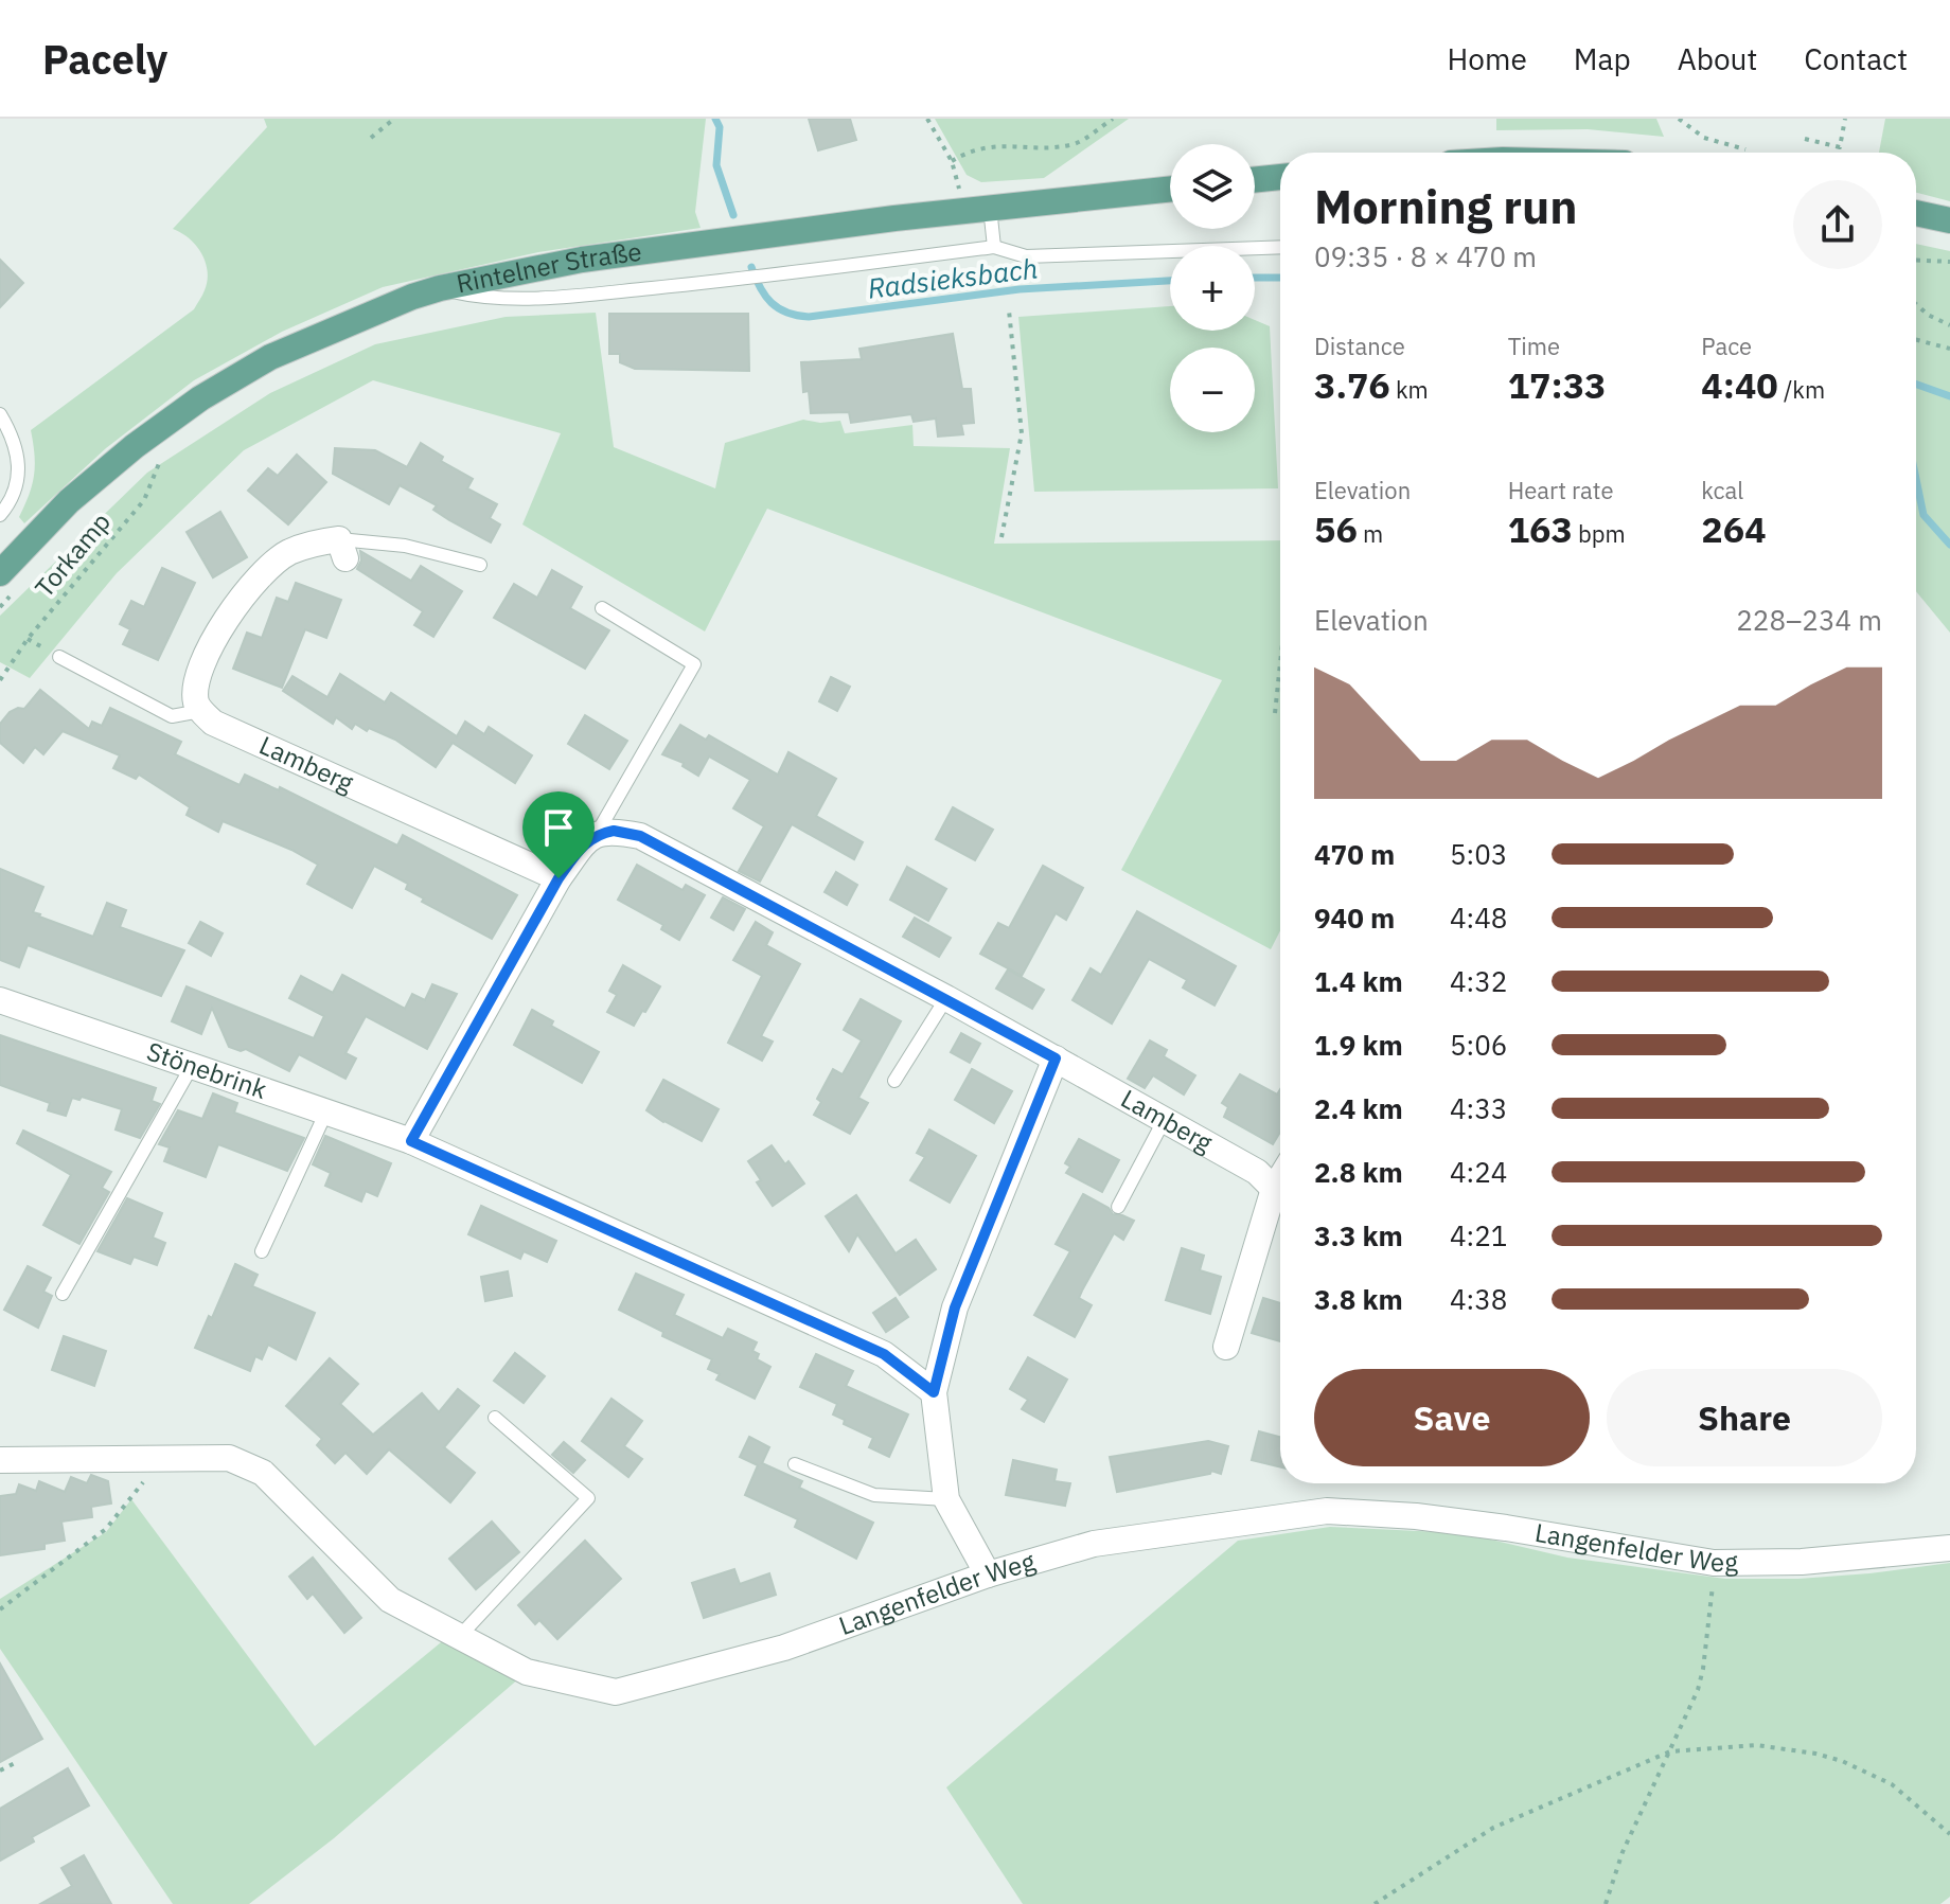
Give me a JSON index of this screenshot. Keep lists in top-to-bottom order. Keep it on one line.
{"streets":{"main road":["Rintelner Straße"],"street":["Lamberg","Stönebrink","Langenfelder Weg"],"path":["Torkamp"]},"water":["Radsieksbach"],"page":{"header":"Pacely","nav":["Home","Map","About","Contact"],"map_buttons":["+","−"],"heading":["Morning run","09:35 · 8 × 470 m"],"stats":[["Distance","3.76 km"],["Time","17:33"],["Pace","4:40 /km"],["Elevation","56 m"],["Heart rate","163 bpm"],["kcal","264"]],"chart":["Elevation","228–234 m"],"list":[{"name":"470 m","note":"5:03"},{"name":"940 m","note":"4:48"},{"name":"1.4 km","note":"4:32"},{"name":"1.9 km","note":"5:06"},{"name":"2.4 km","note":"4:33"},{"name":"2.8 km","note":"4:24"},{"name":"3.3 km","note":"4:21"},{"name":"3.8 km","note":"4:38"}],"buttons":["Save","Share"]}}
